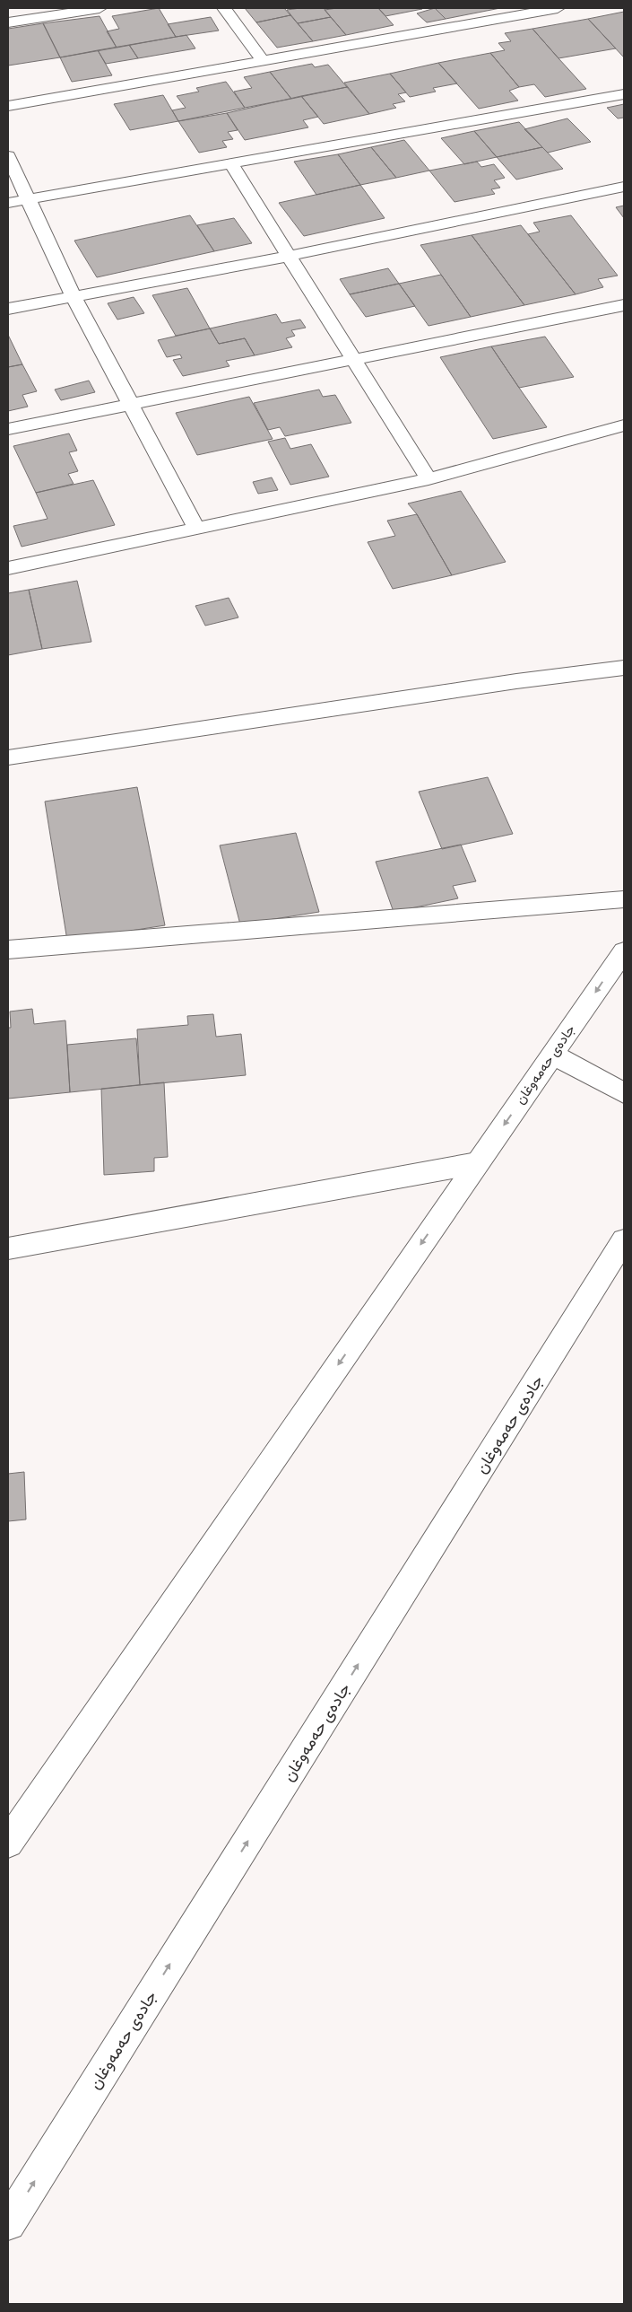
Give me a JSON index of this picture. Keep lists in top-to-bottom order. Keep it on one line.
{"streets":{"street":["جادەی حەمەوغان"]}}
